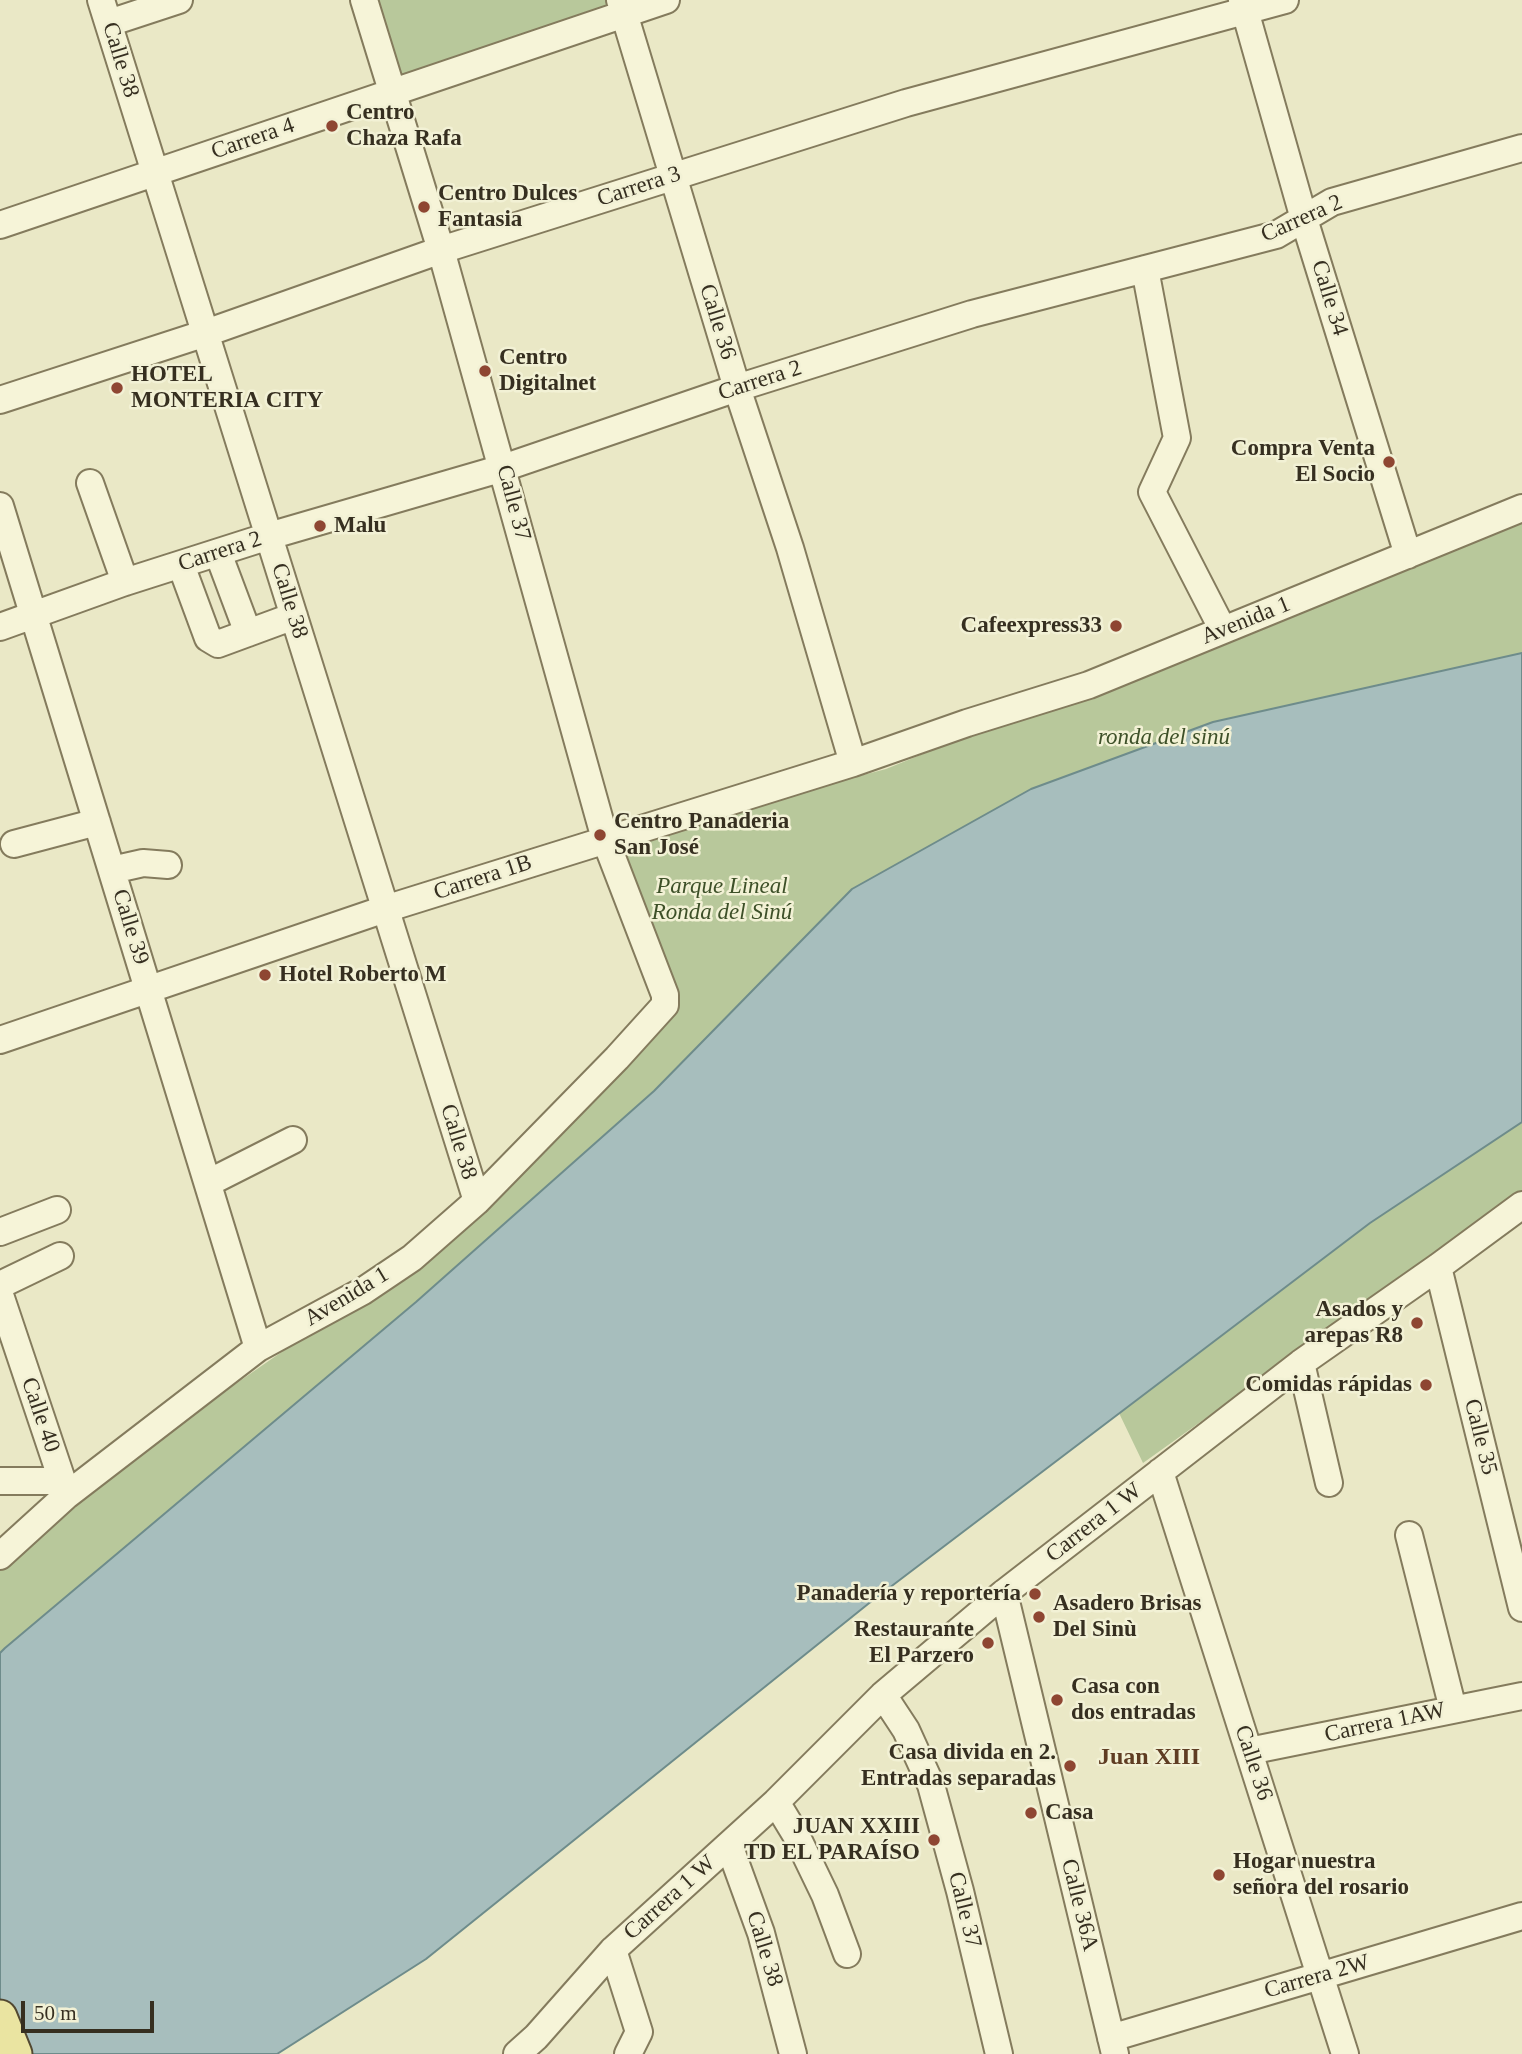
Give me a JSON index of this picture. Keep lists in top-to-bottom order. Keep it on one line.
{"streets":{"street":["Calle 38","Carrera 4","Carrera 3","Carrera 2","Calle 34","Calle 36","Calle 37","Avenida 1","Carrera 1B","Calle 39","Calle 40","Calle 35","Carrera 1 W","Carrera 1AW","Calle 36A","Carrera 2W"]},"crossings":[["Calle 38","Carrera 4"],["Calle 38","Carrera 3"],["Calle 38","Carrera 2"],["Calle 38","Avenida 1"],["Calle 38","Carrera 1B"],["Calle 38","Carrera 1 W"],["Carrera 4","Calle 36"],["Carrera 4","Calle 37"],["Carrera 3","Calle 34"],["Carrera 3","Calle 36"],["Carrera 3","Calle 37"],["Carrera 2","Calle 34"],["Carrera 2","Calle 36"],["Carrera 2","Calle 37"],["Carrera 2","Calle 39"],["Calle 34","Avenida 1"],["Calle 36","Carrera 1B"],["Calle 36","Carrera 1 W"],["Calle 36","Carrera 1AW"],["Calle 36","Carrera 2W"],["Calle 37","Avenida 1"],["Calle 37","Carrera 1B"],["Calle 37","Carrera 1 W"],["Avenida 1","Carrera 1B"],["Avenida 1","Calle 39"],["Avenida 1","Calle 40"],["Carrera 1B","Calle 39"],["Calle 35","Carrera 1 W"],["Carrera 1 W","Calle 36A"],["Calle 36A","Carrera 2W"]],"districts":["Juan XIII"],"parks":["ronda del sinú","Parque Lineal Ronda del Sinú"],"places":["Centro Chaza Rafa","Centro Dulces Fantasia","Centro Digitalnet","HOTEL MONTERIA CITY","Compra Venta El Socio","Malu","Cafeexpress33","Centro Panaderia San José","Hotel Roberto M","Asados y arepas R8","Comidas rápidas","Panadería y reportería","Asadero Brisas Del Sinù","Restaurante El Parzero","Casa con dos entradas","Casa divida en 2. Entradas separadas","Casa","JUAN XXIII TD EL PARAÍSO","Hogar nuestra señora del rosario"],"scale_bar":"50 m"}
